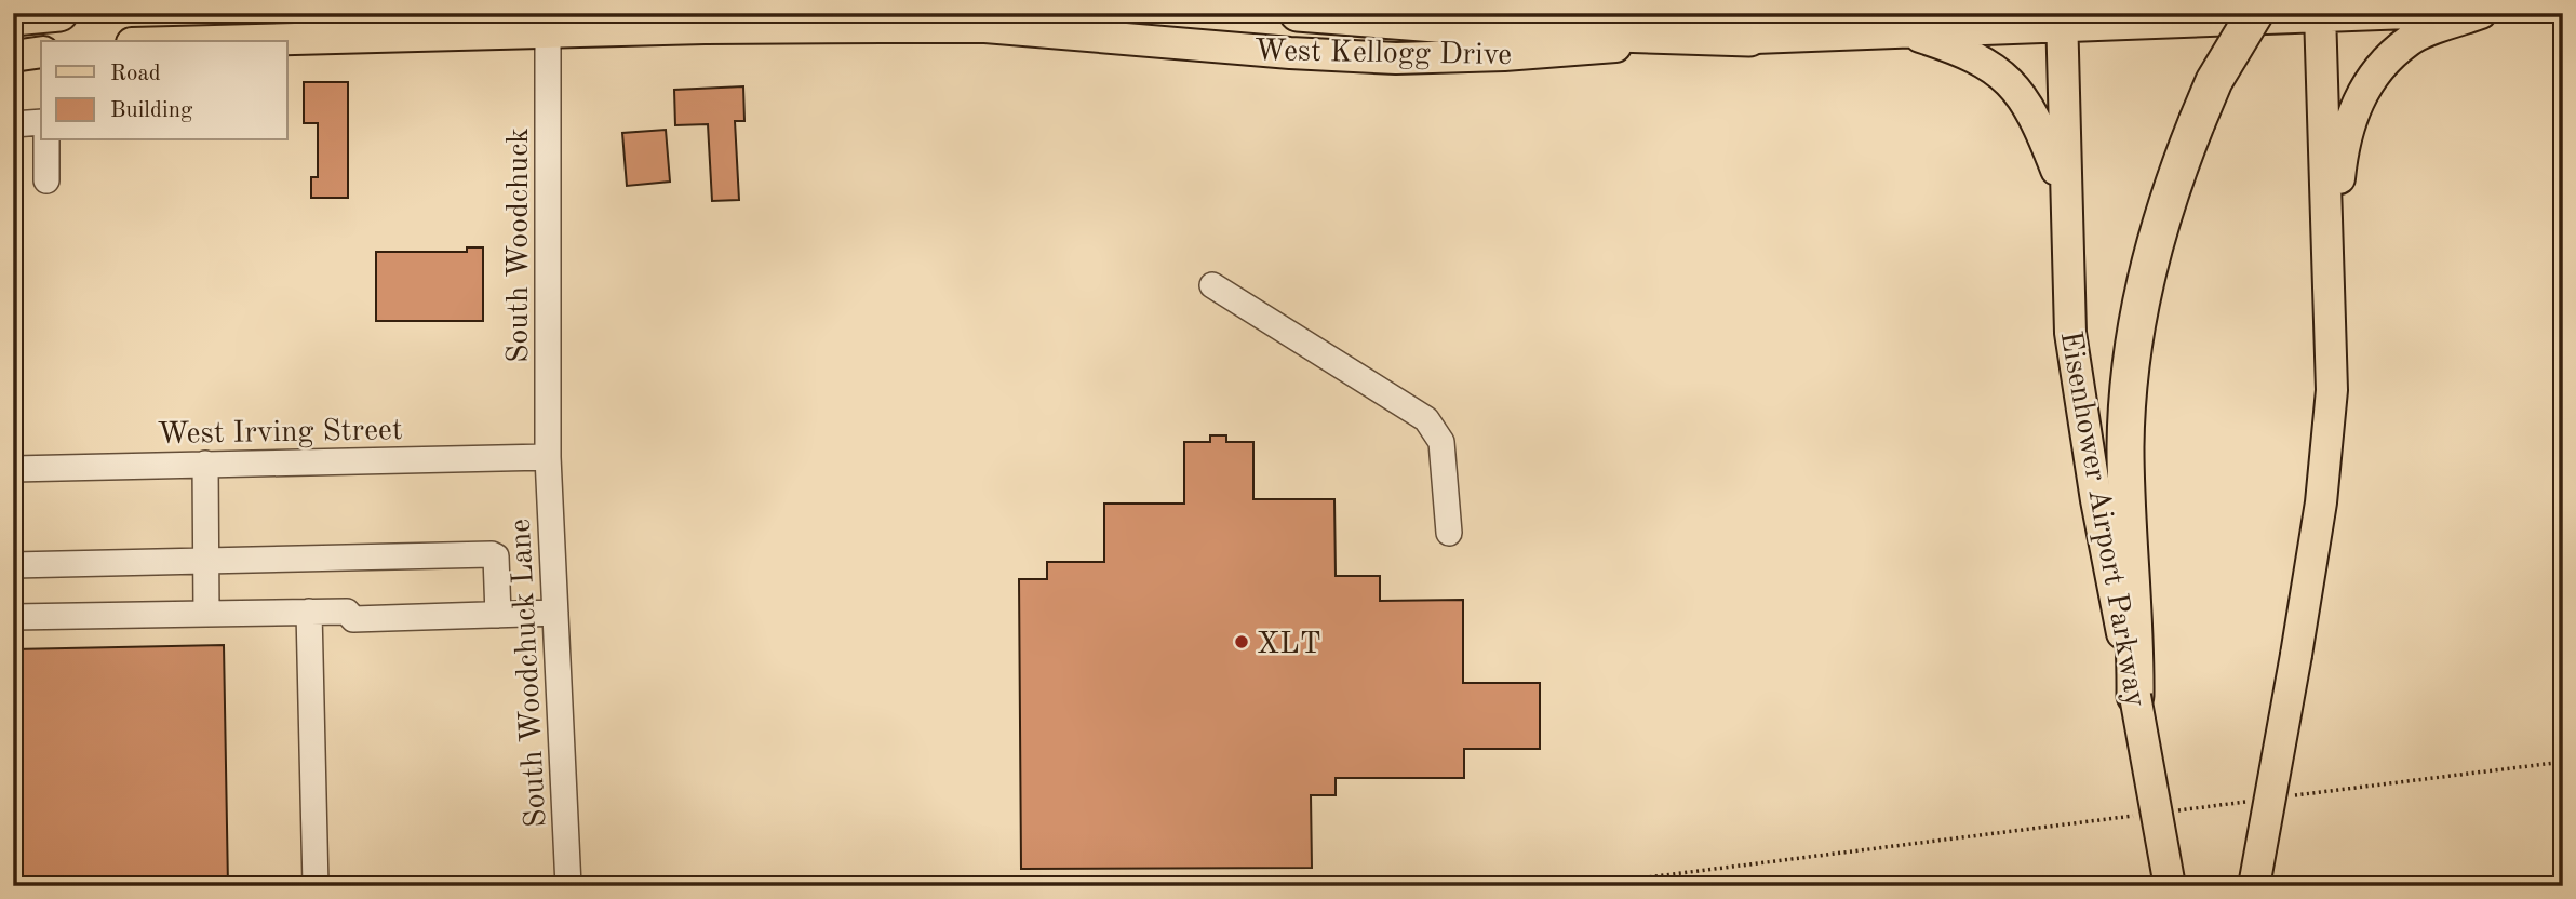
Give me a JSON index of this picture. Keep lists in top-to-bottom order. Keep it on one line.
{"streets":{"main road":["West Kellogg Drive","Eisenhower Airport Parkway"],"street":["South Woodchuck","West Irving Street","South Woodchuck Lane"]},"crossings":[["West Kellogg Drive","South Woodchuck"],["West Kellogg Drive","Eisenhower Airport Parkway"],["South Woodchuck","West Irving Street"],["South Woodchuck","South Woodchuck Lane"],["West Irving Street","South Woodchuck Lane"]],"places":["XLT"],"legend":["Road","Building"]}
